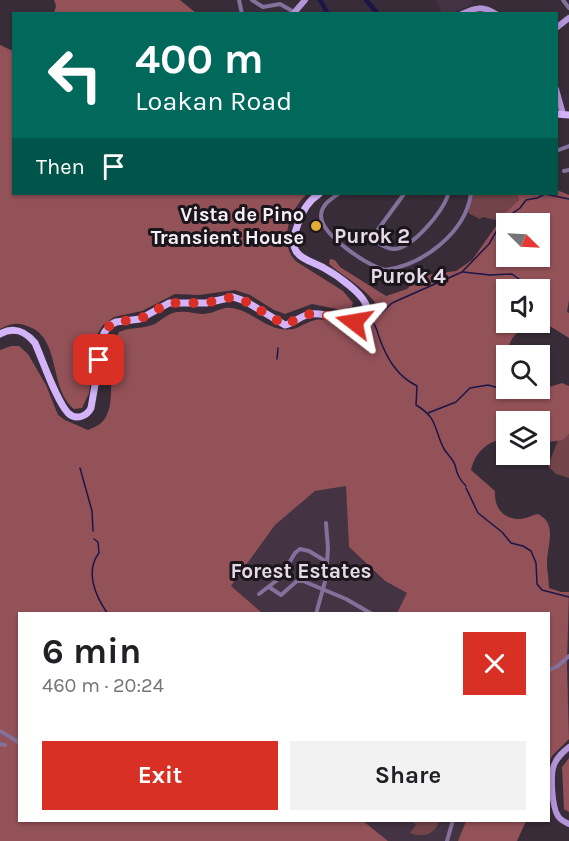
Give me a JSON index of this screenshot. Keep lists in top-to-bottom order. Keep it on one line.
{"districts":["Purok 2","Purok 4","Forest Estates"],"places":["Vista de Pino Transient House"],"north":"bottom right","page":{"turn":["400 m","Loakan Road"],"then":"Then","heading":["6 min","460 m · 20:24"],"buttons":["Exit","Share"]}}
